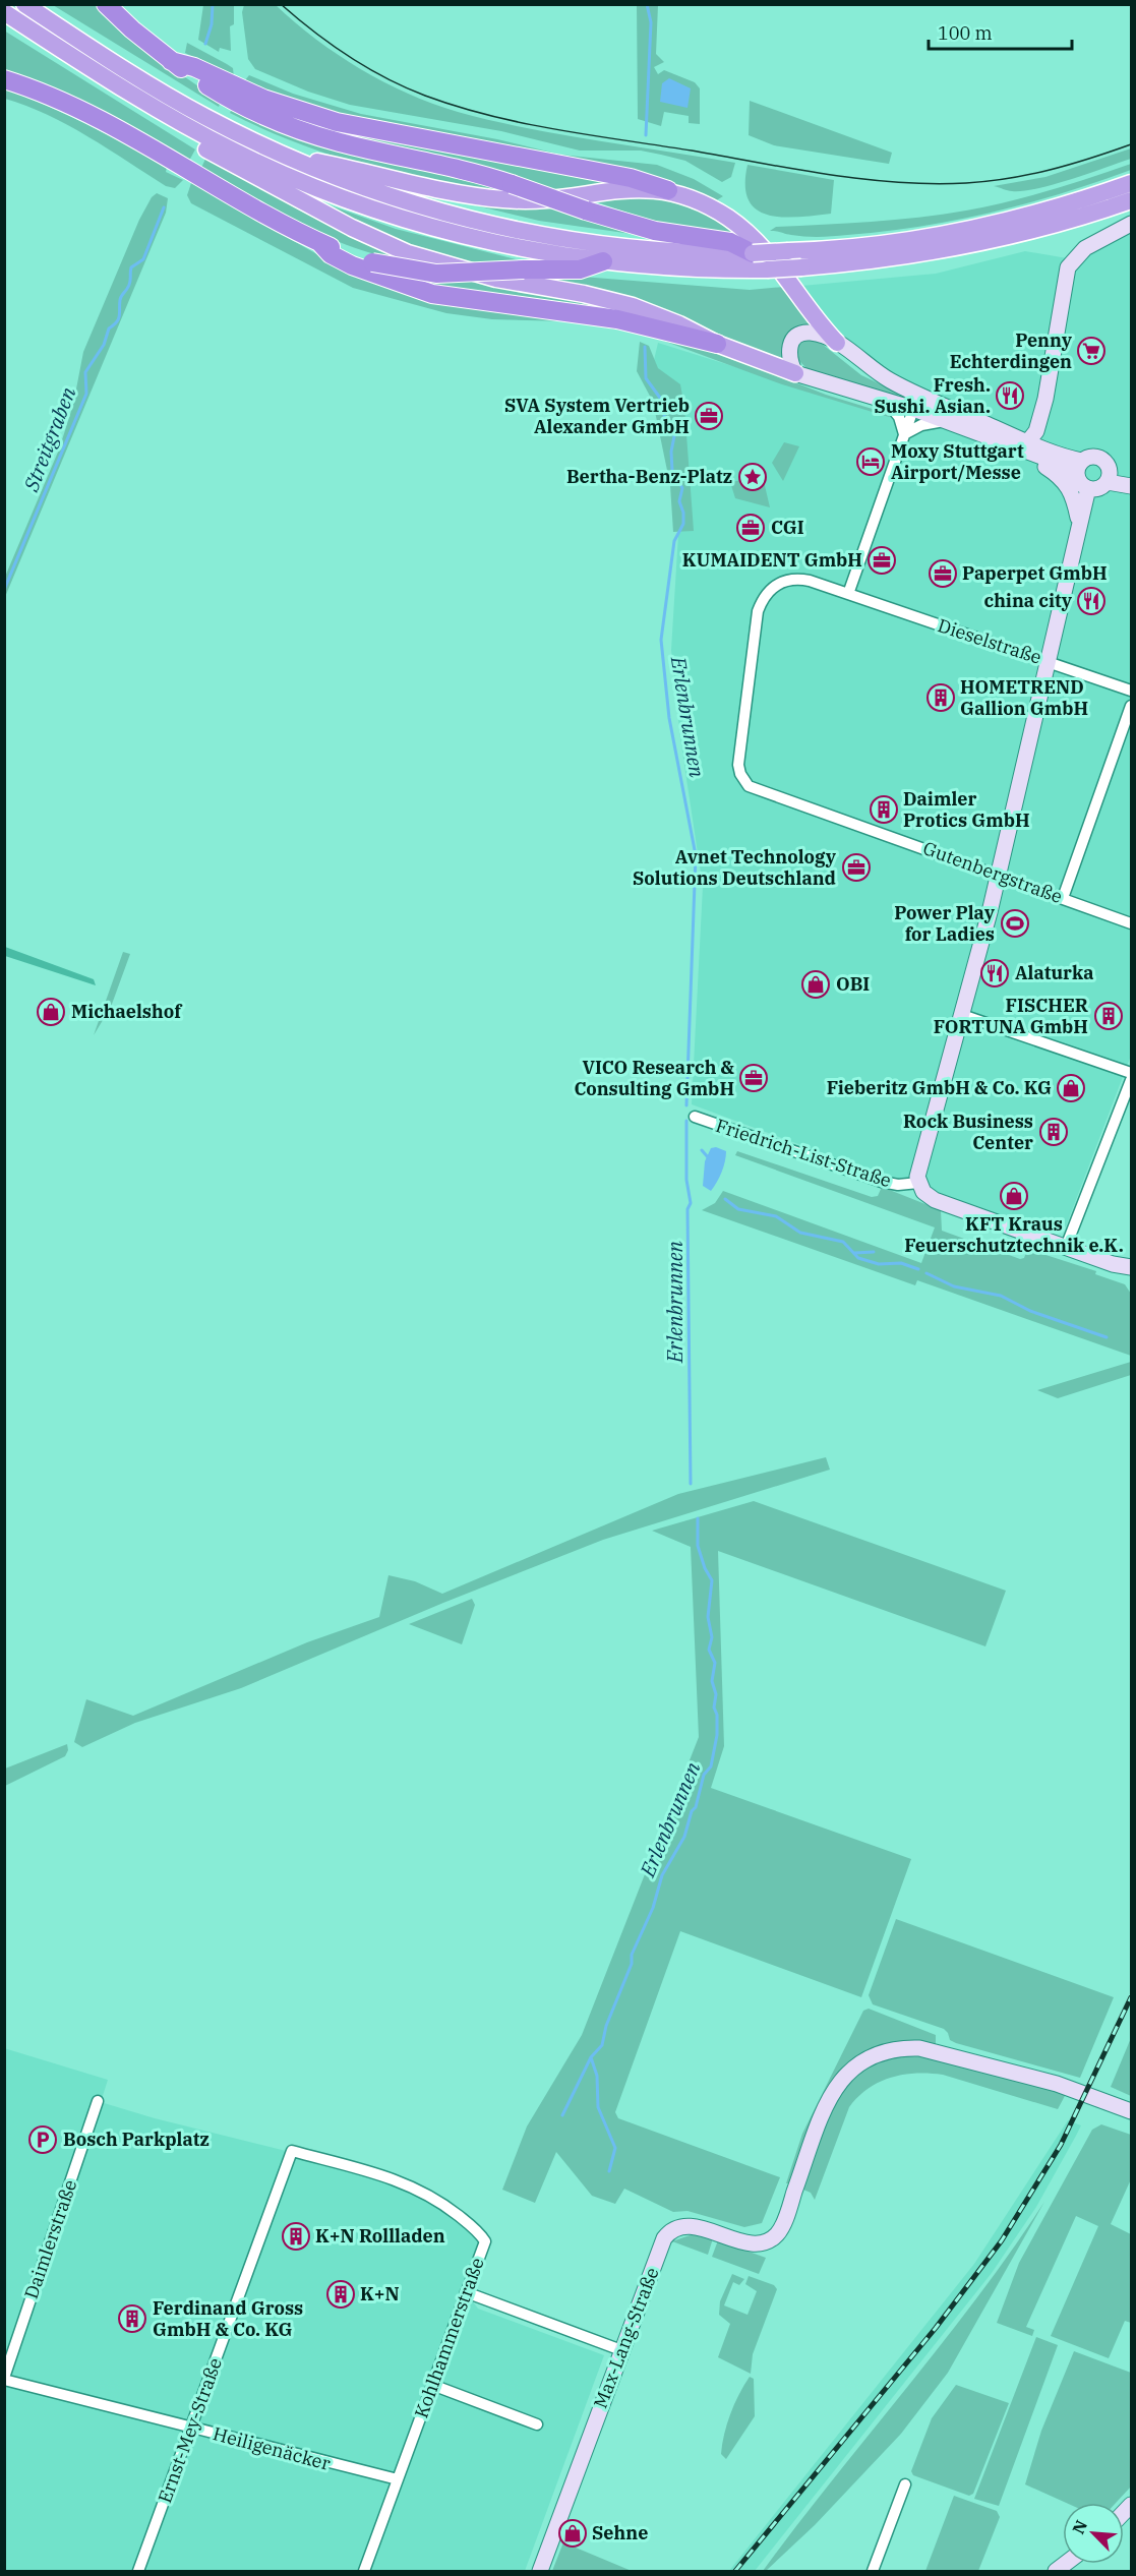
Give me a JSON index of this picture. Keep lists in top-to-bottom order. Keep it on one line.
{"streets":{"main road":["Friedrich-List-Straße","Max-Lang-Straße"],"street":["Dieselstraße","Gutenbergstraße","Daimlerstraße","Kohlhammerstraße","Ernst-Mey-Straße","Heiligenäcker"]},"crossings":[["Dieselstraße","Gutenbergstraße"],["Daimlerstraße","Heiligenäcker"],["Kohlhammerstraße","Ernst-Mey-Straße"],["Kohlhammerstraße","Heiligenäcker"],["Ernst-Mey-Straße","Heiligenäcker"]],"water":["Streitgraben","Erlenbrunnen"],"places":{"supermarket":["Penny Echterdingen"],"restaurant":["Fresh. Sushi. Asian.","china city","Alaturka"],"office":["SVA System Vertrieb Alexander GmbH","CGI","KUMAIDENT GmbH","Paperpet GmbH","Avnet Technology Solutions Deutschland","VICO Research & Consulting GmbH"],"hotel":["Moxy Stuttgart Airport/Messe"],"place":["Bertha-Benz-Platz"],"building":["HOMETREND Gallion GmbH","Daimler Protics GmbH","FISCHER FORTUNA GmbH","Rock Business Center","K+N Rollladen","K+N","Ferdinand Gross GmbH & Co. KG"],"sports":["Power Play for Ladies"],"shop":["OBI","Michaelshof","Fieberitz GmbH & Co. KG","KFT Kraus Feuerschutztechnik e.K.","Sehne"],"parking":["Bosch Parkplatz"]},"scale_bar":"100 m","north":"top left"}
